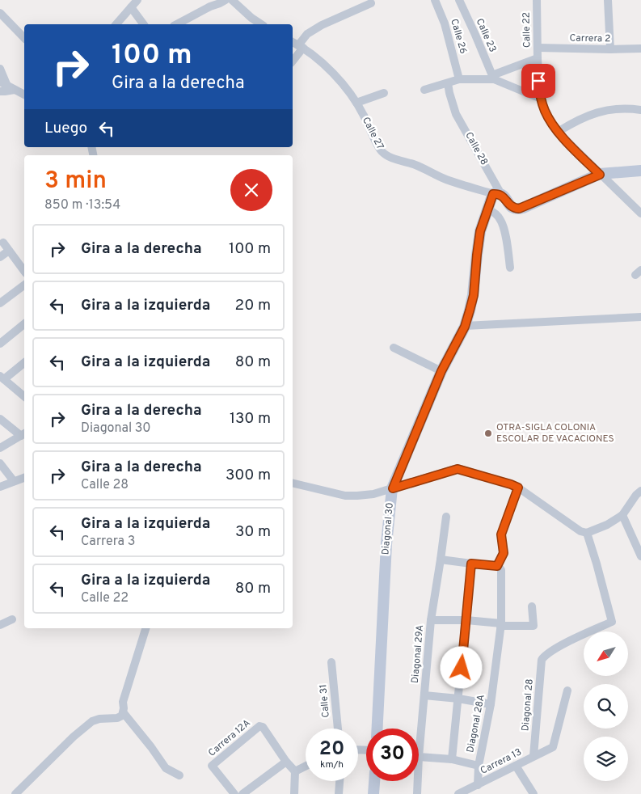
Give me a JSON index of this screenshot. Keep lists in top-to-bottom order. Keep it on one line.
{"streets":{"street":["Calle 22","Calle 23","Calle 26","Carrera 2","Calle 27","Calle 28","Diagonal 30","Diagonal 29A","Calle 31","Diagonal 28","Diagonal 28A","Carrera 12A","Carrera 13"]},"crossings":[["Calle 22","Carrera 2"],["Calle 22","Calle 28"],["Calle 27","Calle 28"],["Calle 27","Diagonal 30"],["Calle 28","Diagonal 30"],["Diagonal 28","Carrera 13"],["Diagonal 28A","Carrera 13"]],"places":["OTRA-SIGLA COLONIA ESCOLAR DE VACACIONES"],"north":"bottom left","page":{"turn":["100 m","Gira a la derecha"],"then":"Luego","heading":["3 min","850 m · 13:54"],"list":[{"name":"Gira a la derecha","value":"100 m"},{"name":"Gira a la izquierda","value":"20 m"},{"name":"Gira a la izquierda","value":"80 m"},{"name":"Gira a la derecha","note":"Diagonal 30","value":"130 m"},{"name":"Gira a la derecha","note":"Calle 28","value":"300 m"},{"name":"Gira a la izquierda","note":"Carrera 3","value":"30 m"},{"name":"Gira a la izquierda","note":"Calle 22","value":"80 m"}],"speed":"20 km/h","limit":"30"}}
